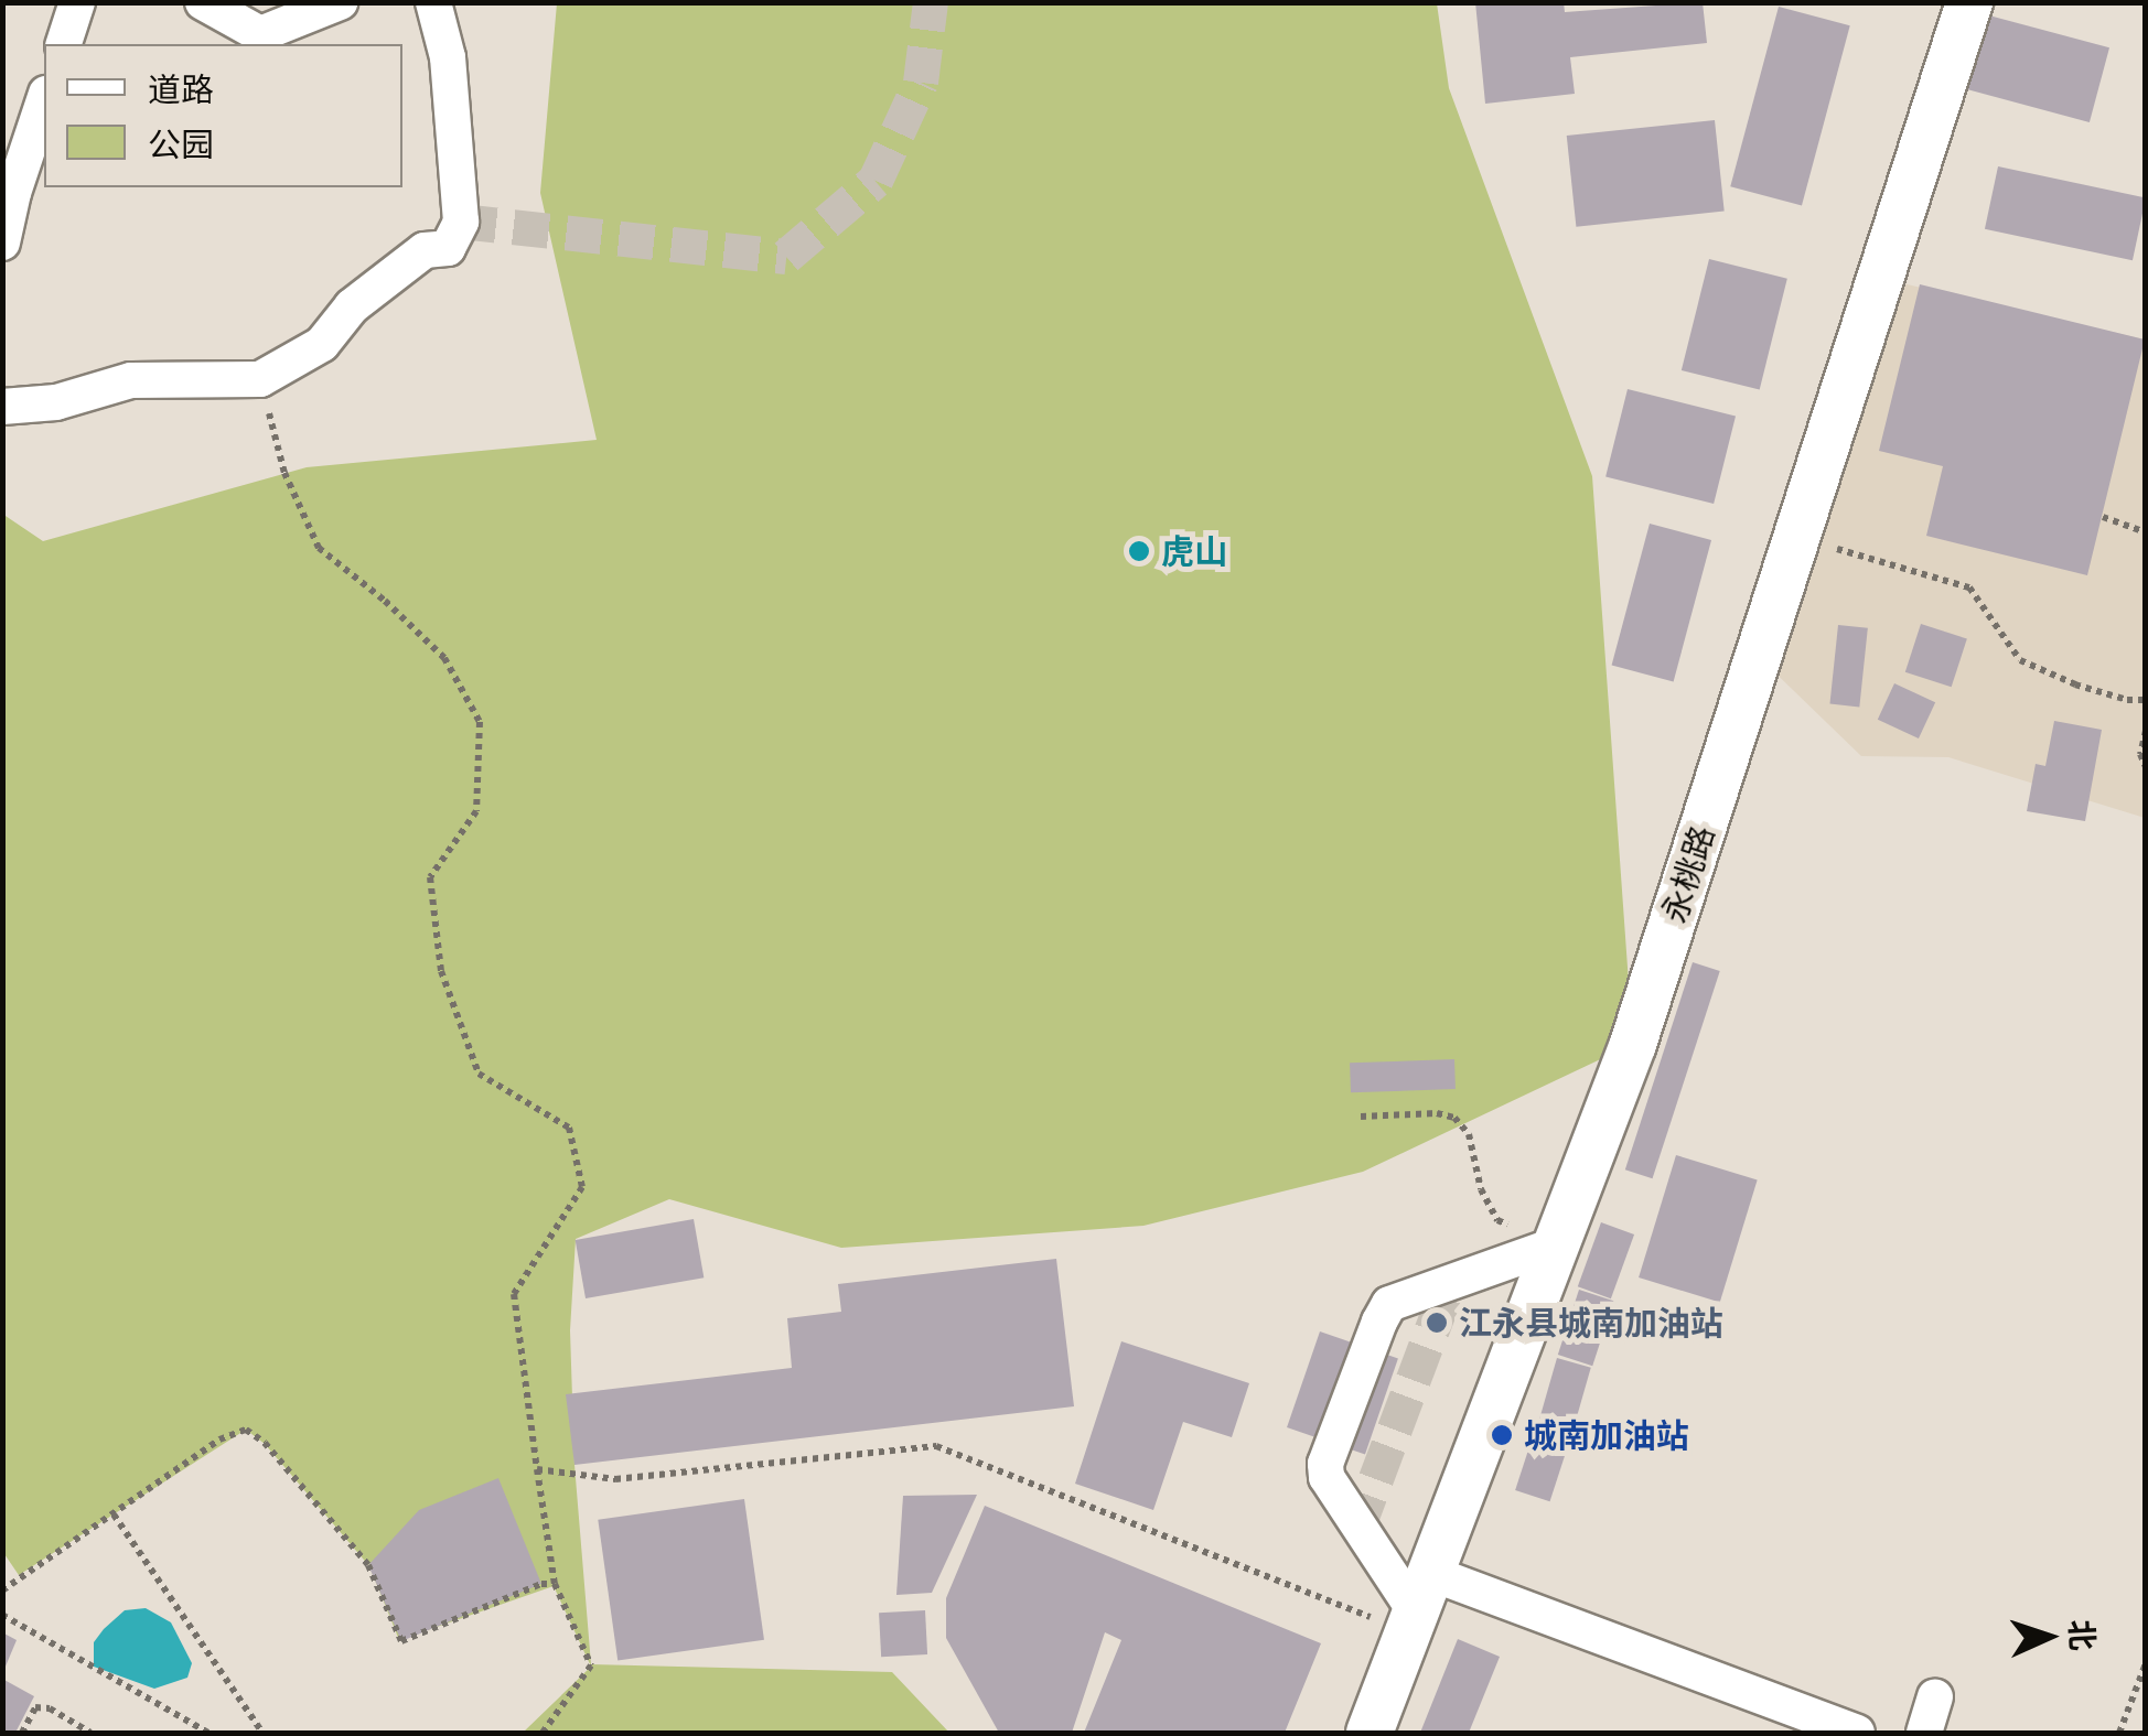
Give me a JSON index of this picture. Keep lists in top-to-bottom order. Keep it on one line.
{"streets":{"main road":["永桃路"]},"places":["虎山","江永县城南加油站","城南加油站"],"legend":["道路","公园"],"north":"right"}
